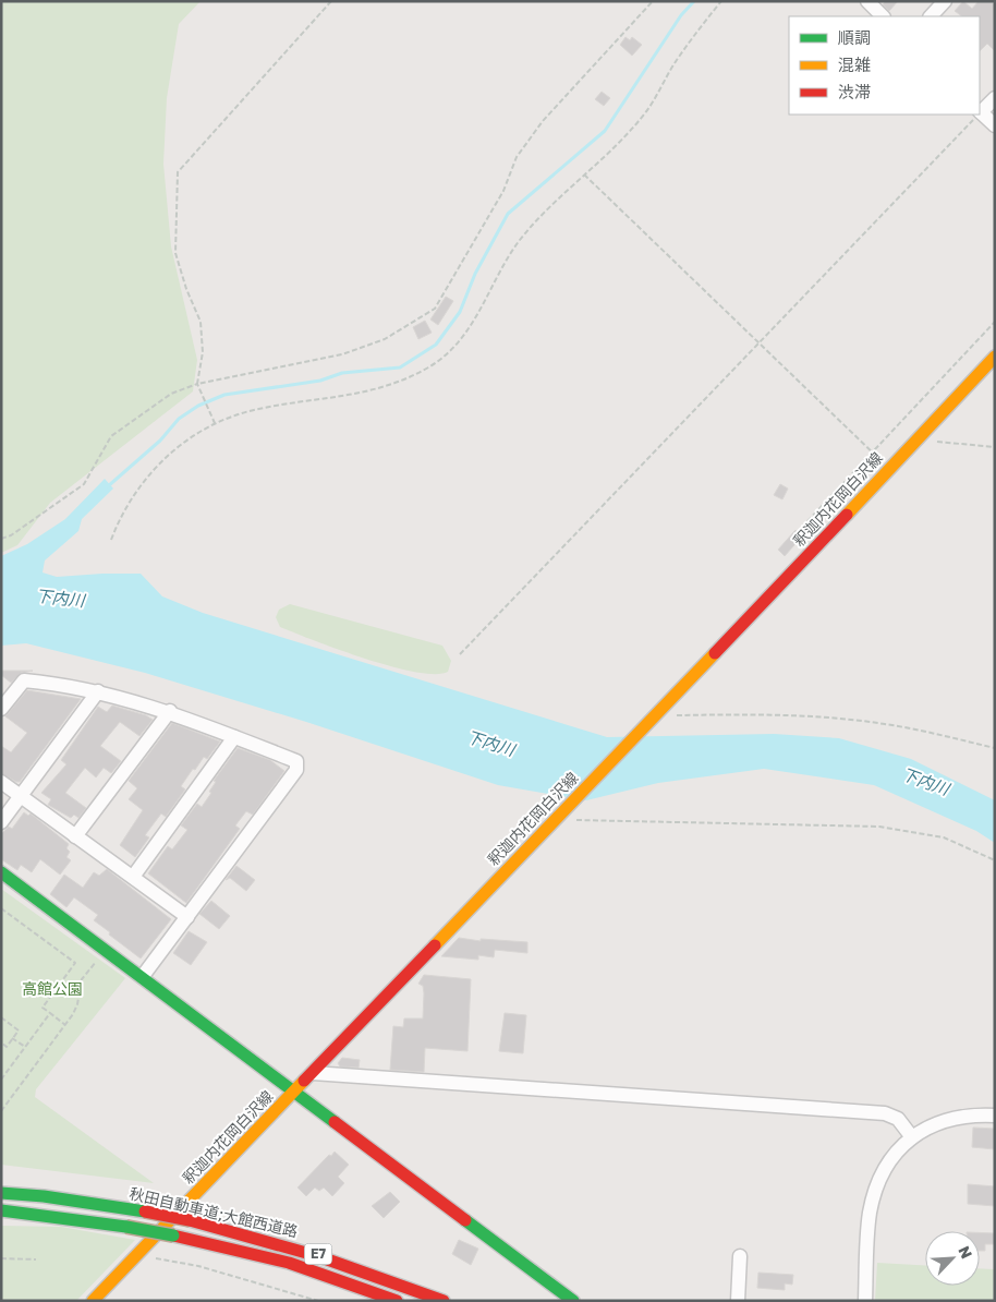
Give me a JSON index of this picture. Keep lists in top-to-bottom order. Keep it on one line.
{"streets":{"main road":["釈迦内花岡白沢線","秋田自動車道;大館西道路","E7"]},"water":["下内川"],"parks":["高館公園"],"legend":["順調","混雑","渋滞"],"north":"top right"}
